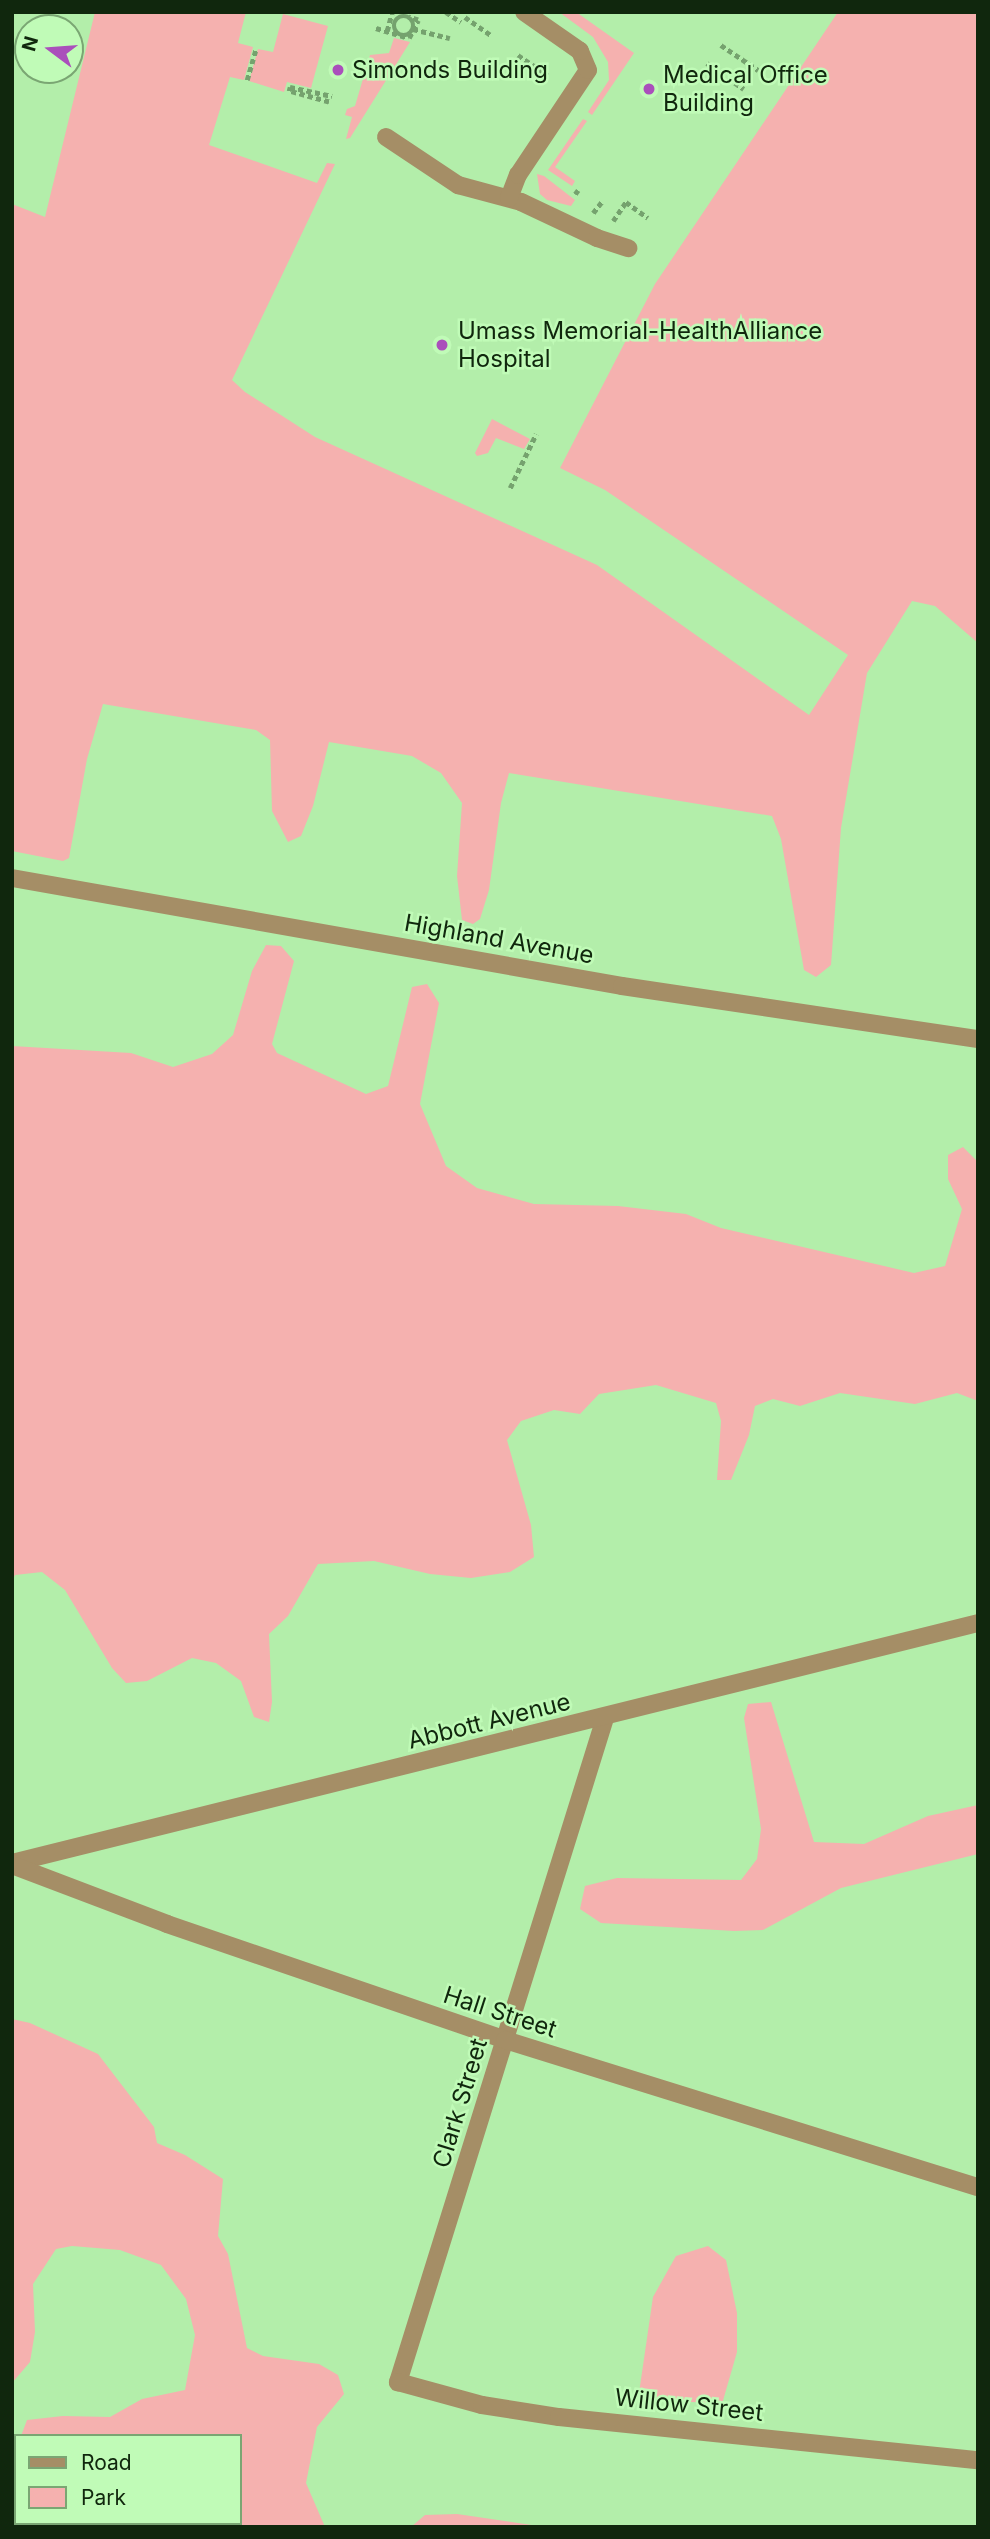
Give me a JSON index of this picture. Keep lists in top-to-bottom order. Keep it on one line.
{"streets":{"street":["Highland Avenue","Abbott Avenue","Hall Street","Clark Street","Willow Street"]},"crossings":[["Abbott Avenue","Hall Street"],["Abbott Avenue","Clark Street"],["Hall Street","Clark Street"],["Clark Street","Willow Street"]],"places":["Simonds Building","Medical Office Building","Umass Memorial-HealthAlliance Hospital"],"legend":["Road","Park"],"north":"left"}
